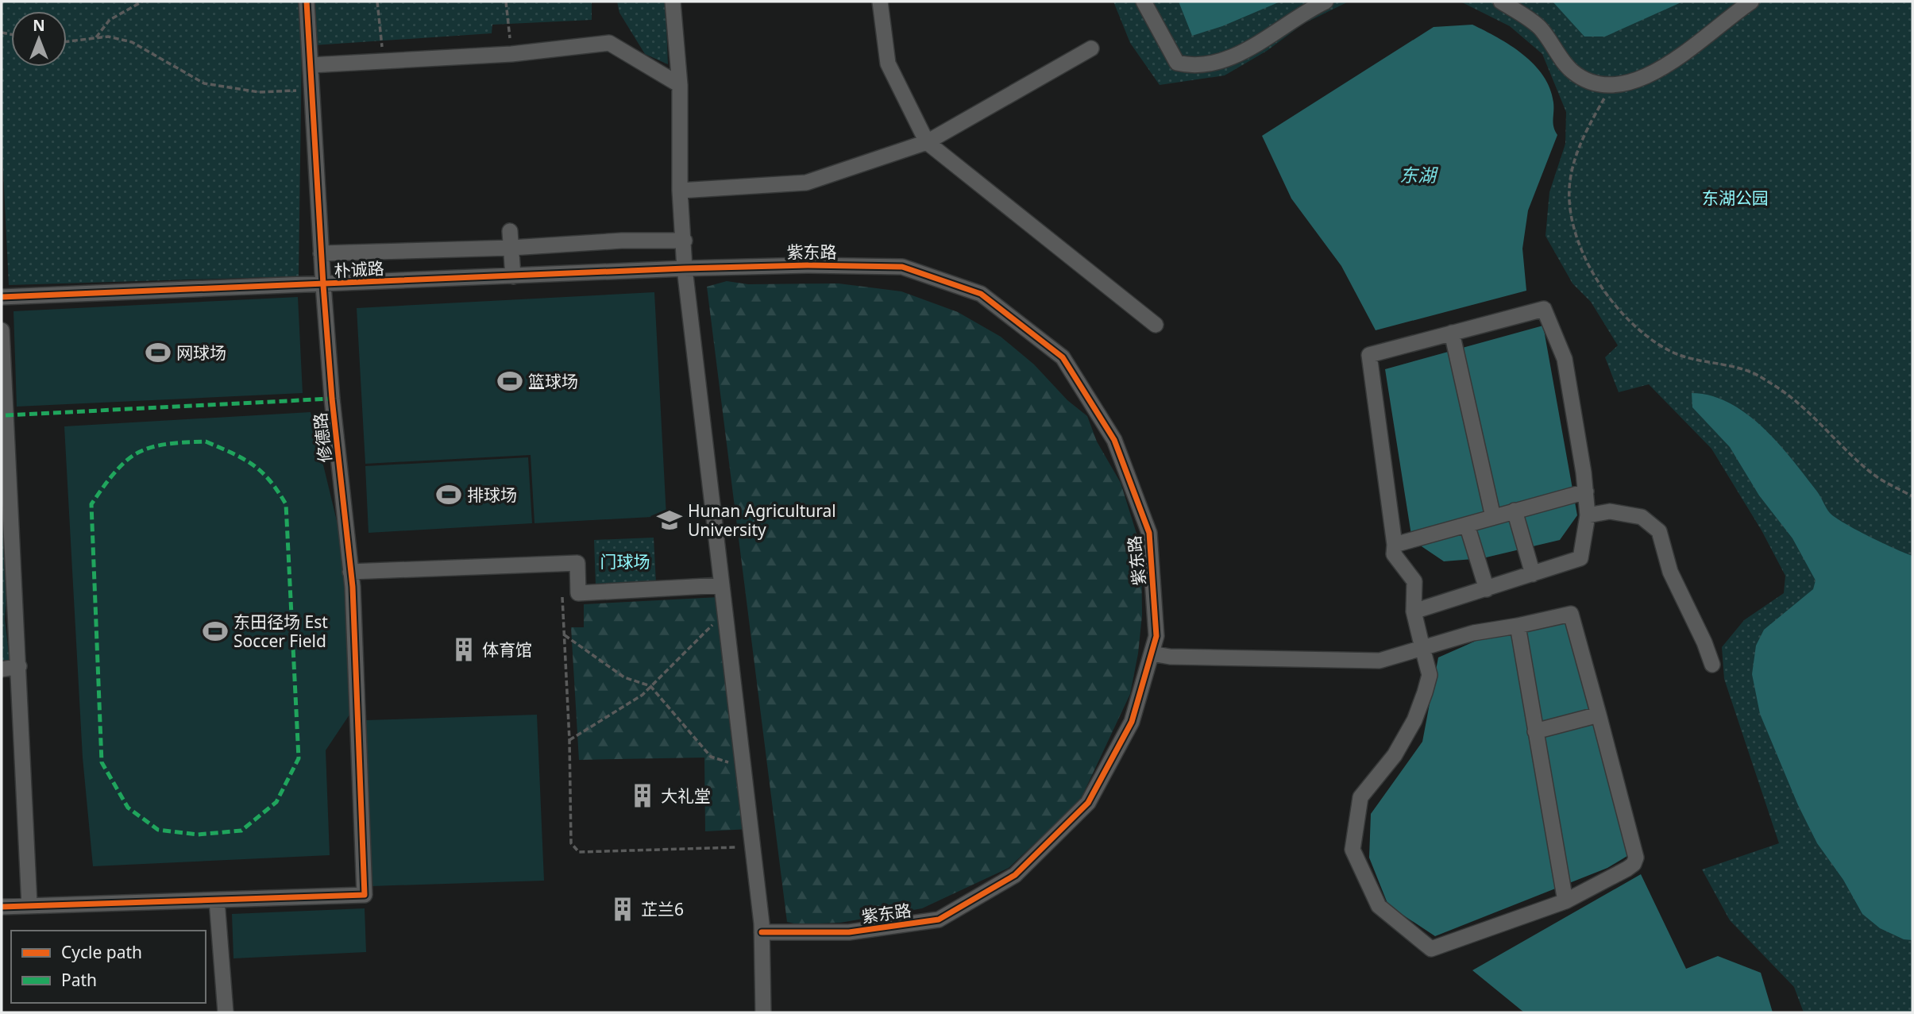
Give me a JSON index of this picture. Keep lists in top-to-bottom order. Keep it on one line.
{"streets":{"street":["紫东路","朴诚路","修德路"]},"crossings":[["紫东路","朴诚路"],["朴诚路","修德路"]],"water":["东湖"],"parks":["东湖公园","门球场"],"places":{"sports":["网球场","篮球场","排球场","东田径场 Est Soccer Field"],"school or university":["Hunan Agricultural University"],"building":["体育馆","大礼堂","芷兰6"]},"legend":["Cycle path","Path"],"north":"top"}
